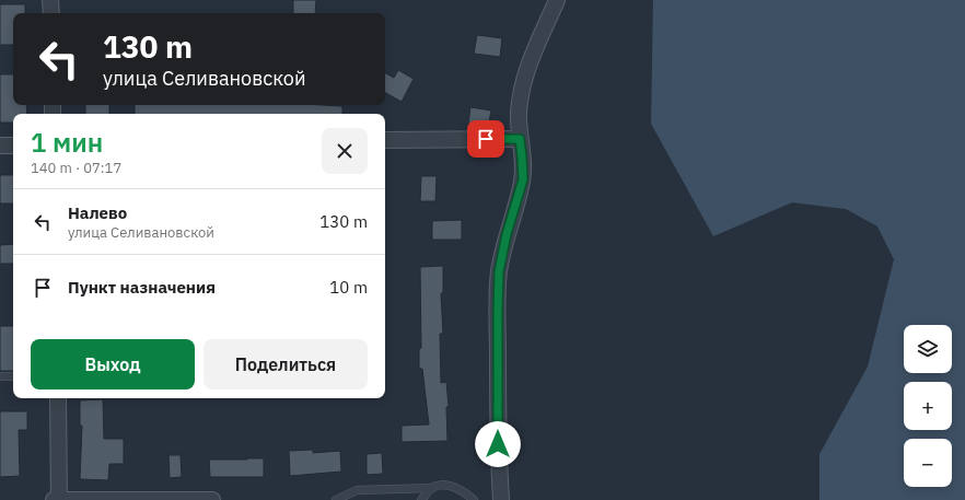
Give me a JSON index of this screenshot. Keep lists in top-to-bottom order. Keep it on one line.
{"page":{"turn":["130 m","улица Селивановской"],"heading":["1 мин","140 m · 07:17"],"list":[{"name":"Налево","note":"улица Селивановской","value":"130 m"},{"name":"Пункт назначения","value":"10 m"}],"map_buttons":["+","−"],"buttons":["Выход","Поделиться"]}}
